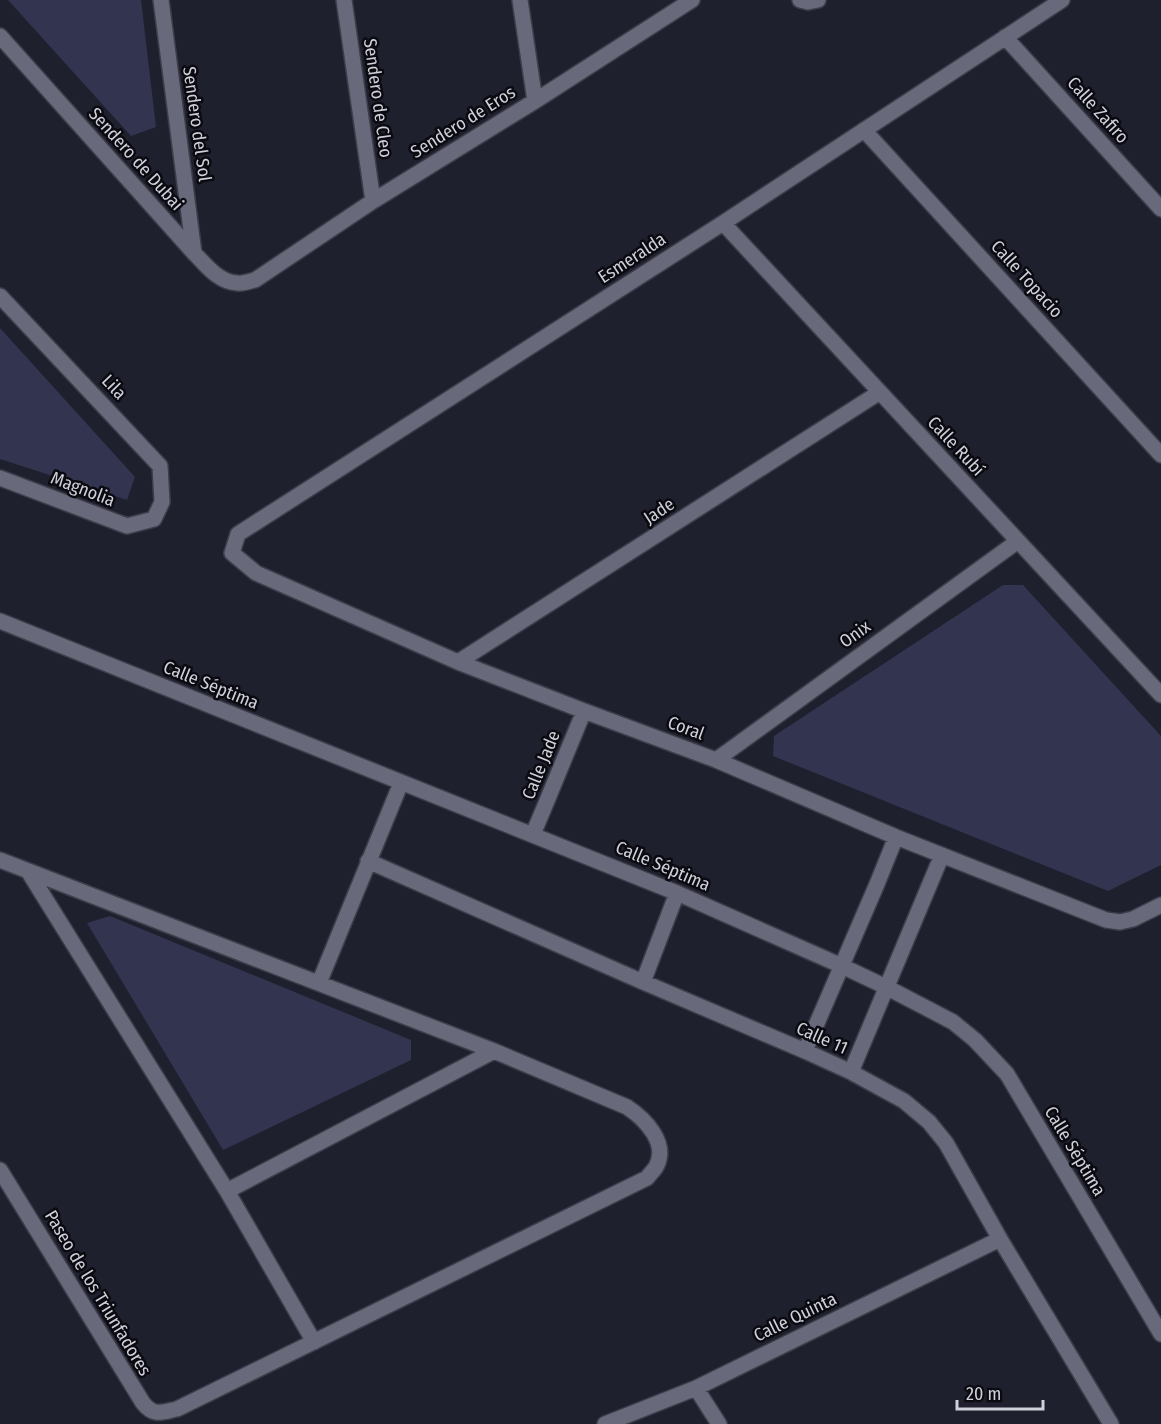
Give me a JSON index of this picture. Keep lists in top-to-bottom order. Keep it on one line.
{"streets":{"street":["Sendero de Cleo","Calle Zafiro","Sendero de Eros","Sendero del Sol","Sendero de Dubai","Esmeralda","Calle Topacio","Lila","Calle Rubí","Magnolia","Jade","Onix","Calle Séptima","Coral","Calle Jade","Calle 11","Paseo de los Triunfadores","Calle Quinta"]},"crossings":[["Sendero de Cleo","Sendero de Eros"],["Calle Zafiro","Esmeralda"],["Sendero de Eros","Sendero de Dubai"],["Sendero del Sol","Sendero de Dubai"],["Esmeralda","Calle Topacio"],["Esmeralda","Calle Rubí"],["Esmeralda","Coral"],["Lila","Magnolia"],["Calle Rubí","Jade"],["Calle Rubí","Onix"],["Jade","Coral"],["Onix","Coral"],["Calle Séptima","Calle Jade"],["Coral","Calle Jade"],["Calle 11","Calle Quinta"]],"scale_bar":"20 m"}
